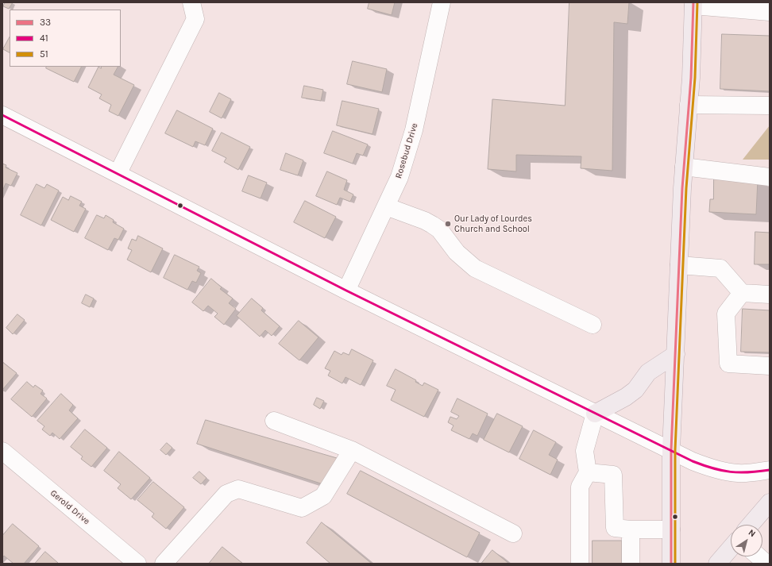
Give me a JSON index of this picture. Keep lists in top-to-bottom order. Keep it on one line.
{"streets":{"street":["Rosebud Drive","Gerold Drive"]},"places":["Our Lady of Lourdes Church and School"],"lines":["transit line 33","transit line 51","transit line 41"],"legend":["33","41","51"],"north":"top right"}
